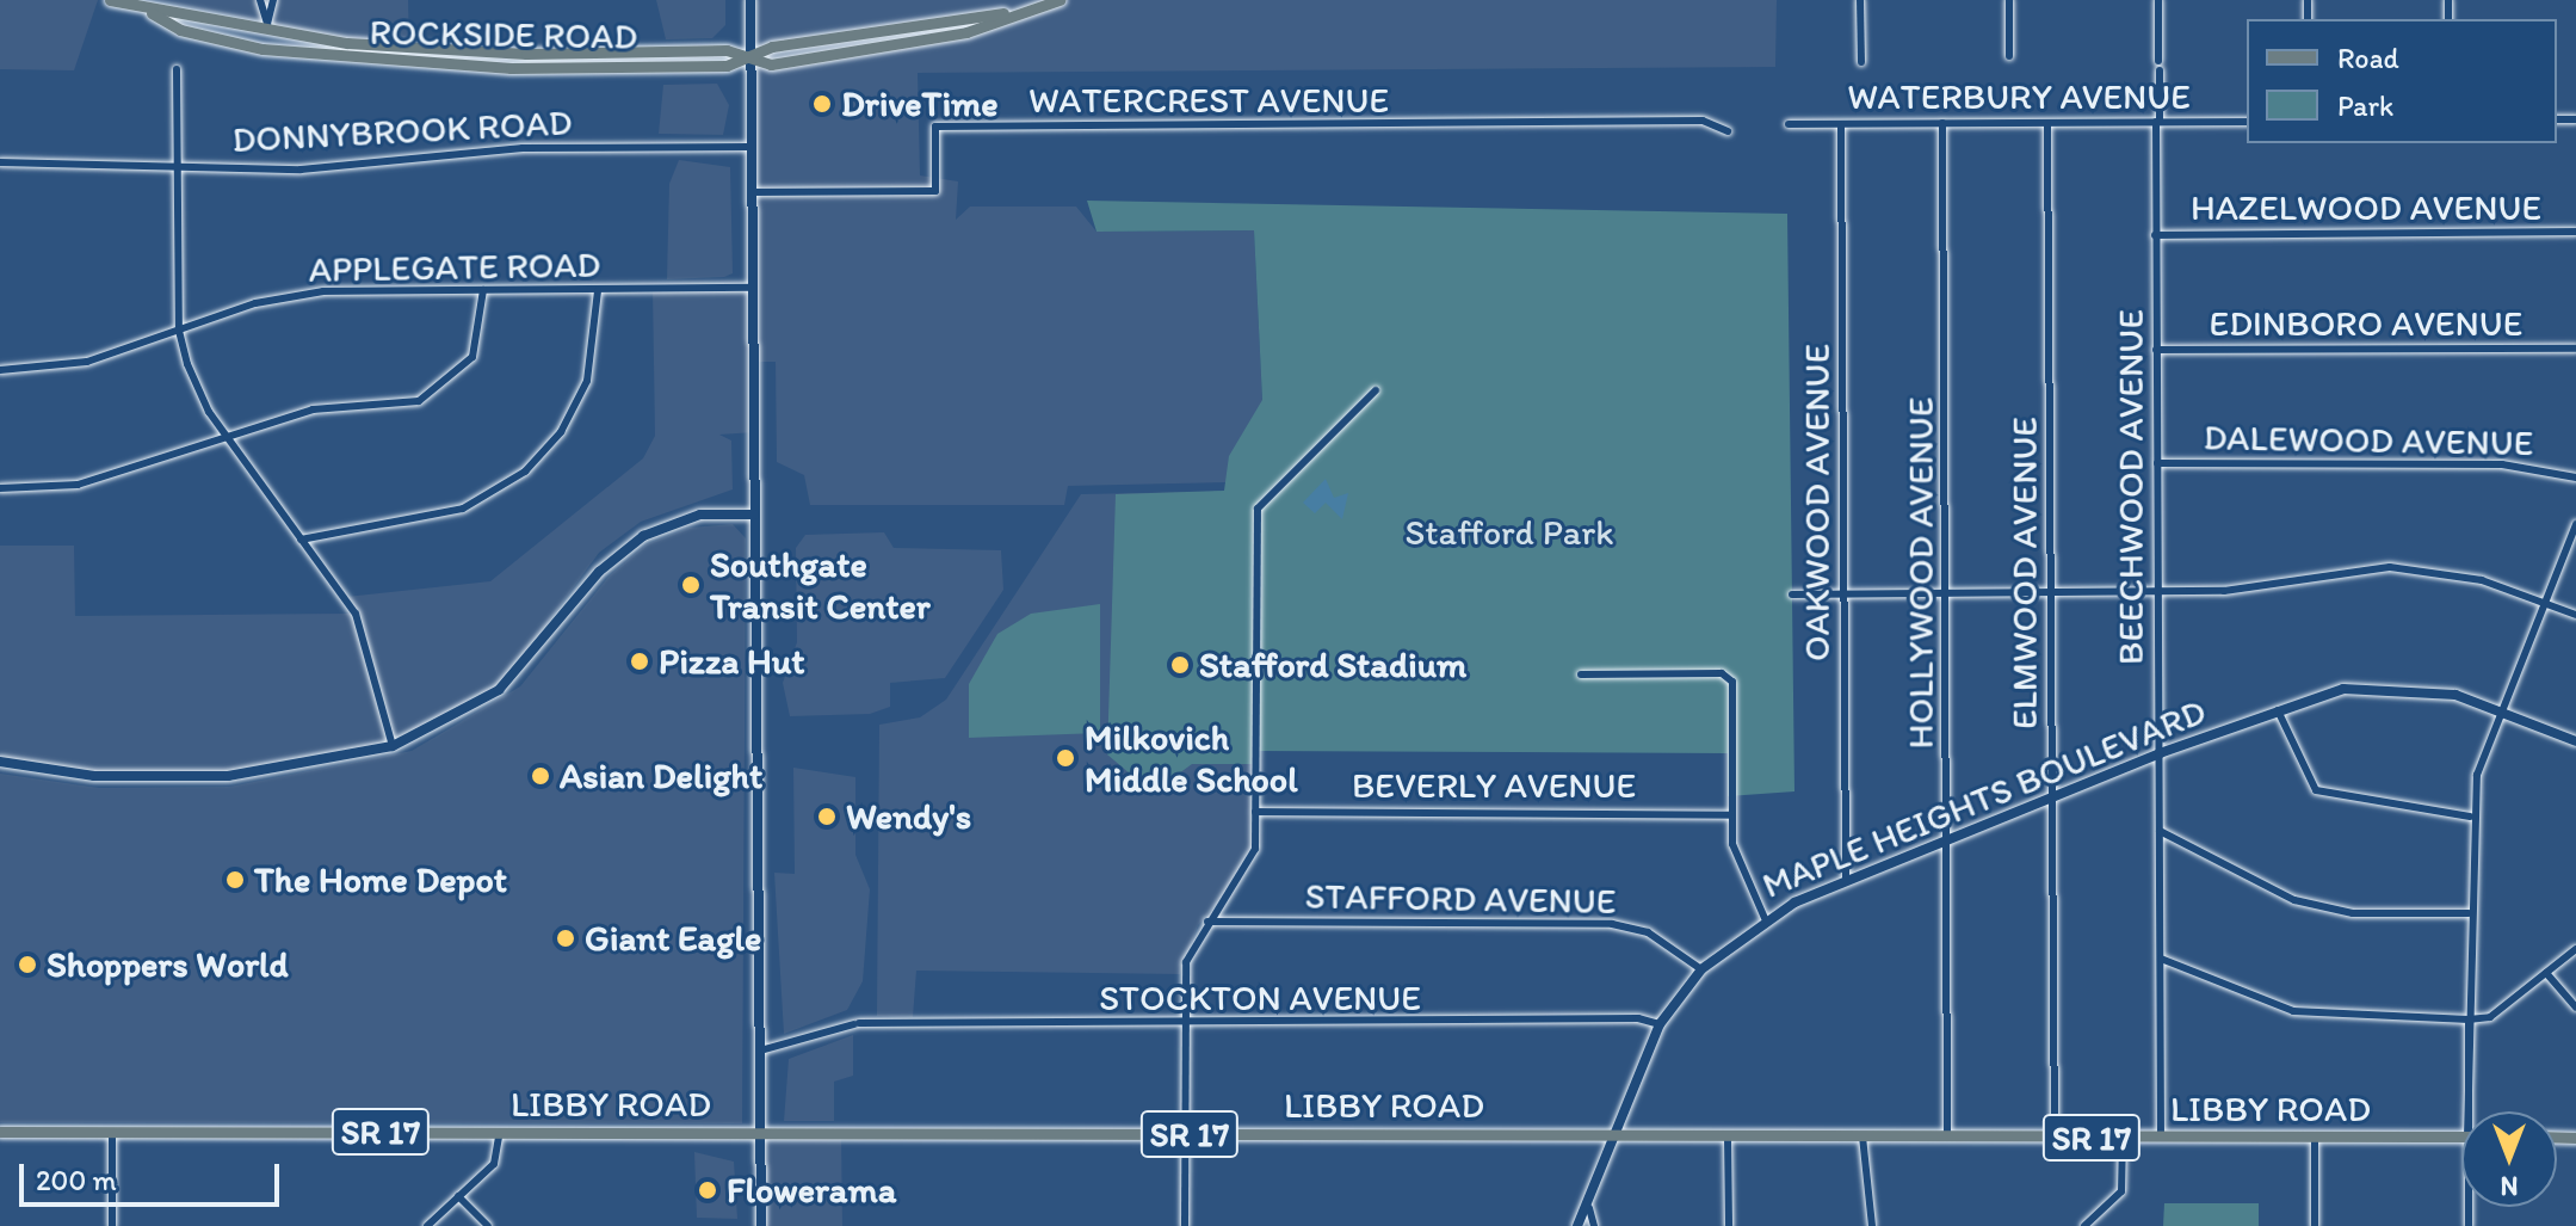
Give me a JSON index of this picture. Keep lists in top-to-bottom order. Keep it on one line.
{"streets":{"main road":["ROCKSIDE ROAD","LIBBY ROAD","SR 17"],"street":["WATERBURY AVENUE","WATERCREST AVENUE","DONNYBROOK ROAD","HAZELWOOD AVENUE","APPLEGATE ROAD","EDINBORO AVENUE","DALEWOOD AVENUE","BEECHWOOD AVENUE","OAKWOOD AVENUE","HOLLYWOOD AVENUE","ELMWOOD AVENUE","BEVERLY AVENUE","MAPLE HEIGHTS BOULEVARD","STAFFORD AVENUE","STOCKTON AVENUE"]},"crossings":[["WATERBURY AVENUE","BEECHWOOD AVENUE"],["WATERBURY AVENUE","OAKWOOD AVENUE"],["WATERBURY AVENUE","HOLLYWOOD AVENUE"],["WATERBURY AVENUE","ELMWOOD AVENUE"],["HAZELWOOD AVENUE","BEECHWOOD AVENUE"],["EDINBORO AVENUE","BEECHWOOD AVENUE"],["DALEWOOD AVENUE","BEECHWOOD AVENUE"],["BEECHWOOD AVENUE","MAPLE HEIGHTS BOULEVARD"],["BEECHWOOD AVENUE","LIBBY ROAD"],["OAKWOOD AVENUE","MAPLE HEIGHTS BOULEVARD"],["HOLLYWOOD AVENUE","MAPLE HEIGHTS BOULEVARD"],["HOLLYWOOD AVENUE","LIBBY ROAD"],["ELMWOOD AVENUE","MAPLE HEIGHTS BOULEVARD"],["ELMWOOD AVENUE","LIBBY ROAD"],["MAPLE HEIGHTS BOULEVARD","STAFFORD AVENUE"],["MAPLE HEIGHTS BOULEVARD","STOCKTON AVENUE"],["MAPLE HEIGHTS BOULEVARD","LIBBY ROAD"]],"parks":["Stafford Park"],"places":["DriveTime","Southgate Transit Center","Pizza Hut","Stafford Stadium","Milkovich Middle School","Asian Delight","Wendy's","The Home Depot","Giant Eagle","Shoppers World","Flowerama"],"legend":["Road","Park"],"scale_bar":"200 m","north":"bottom"}
